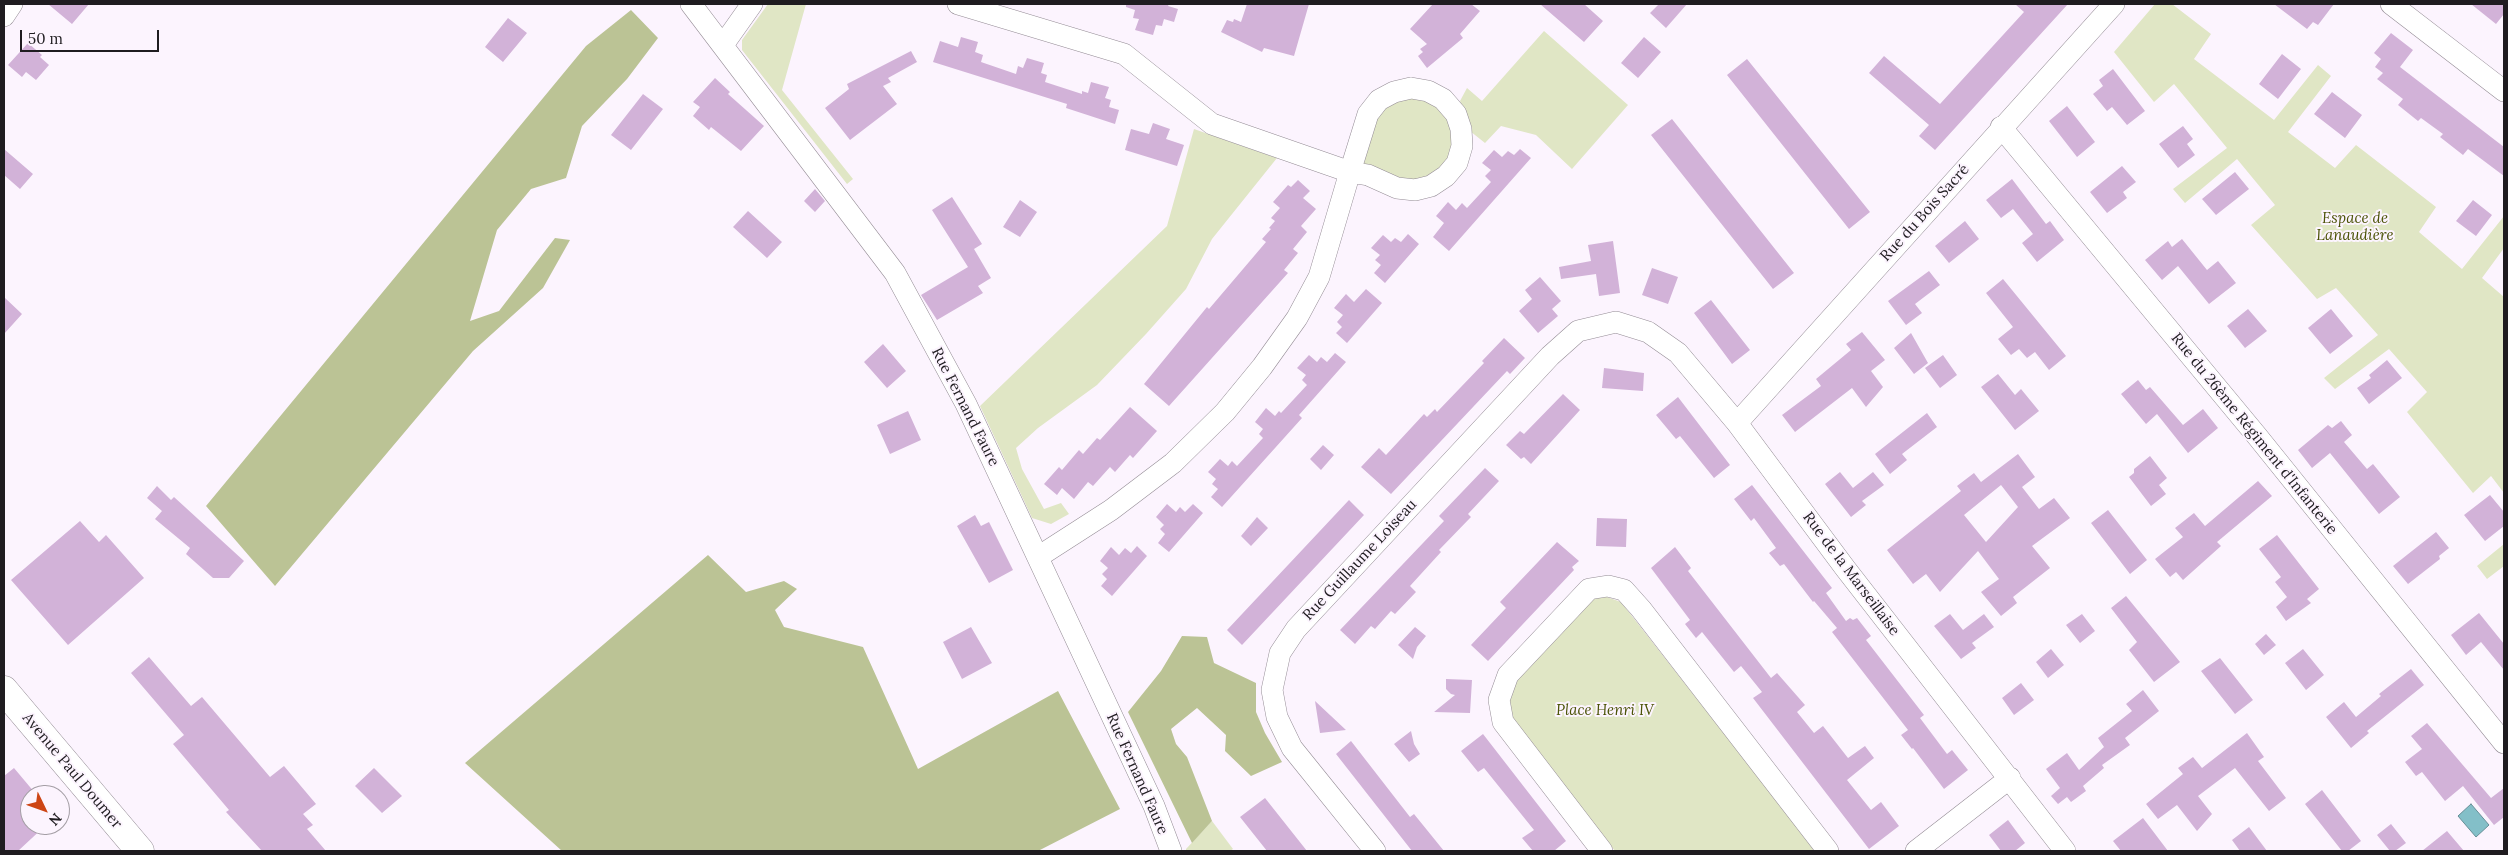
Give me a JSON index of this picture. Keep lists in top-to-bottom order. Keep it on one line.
{"streets":{"main road":["Avenue Paul Doumer"],"street":["Rue du Bois Sacré","Rue Fernand Faure","Rue du 26ème Régiment d'Infanterie","Rue Guillaume Loiseau","Rue de la Marseillaise"]},"crossings":[["Rue du Bois Sacré","Rue du 26ème Régiment d'Infanterie"],["Rue du Bois Sacré","Rue de la Marseillaise"],["Rue Guillaume Loiseau","Rue de la Marseillaise"]],"parks":["Espace de Lanaudière","Place Henri IV"],"scale_bar":"50 m","north":"bottom right"}
